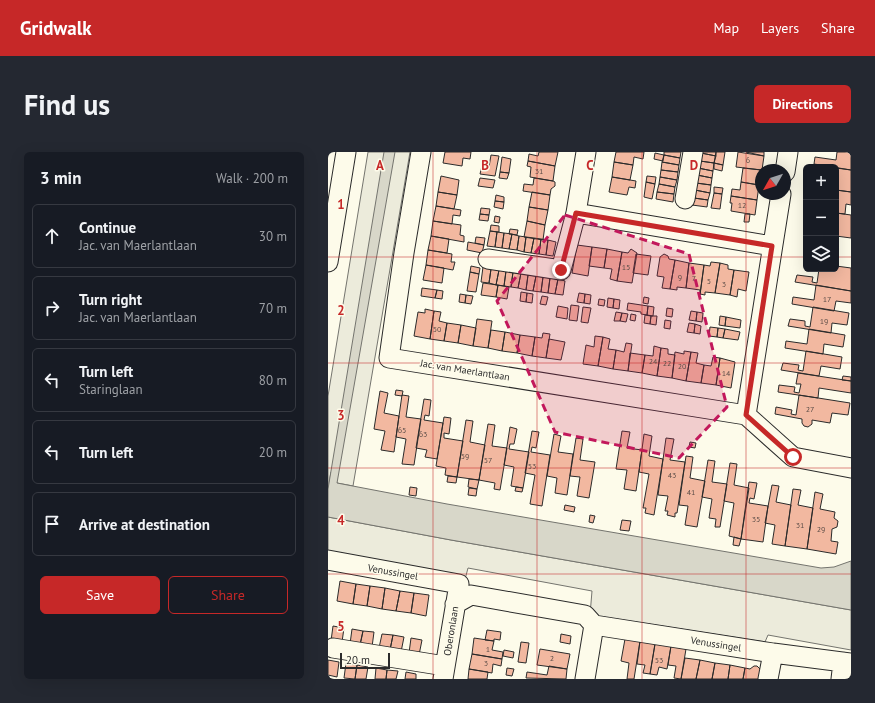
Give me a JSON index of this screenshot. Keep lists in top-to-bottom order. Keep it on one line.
{"streets":{"street":["Jac. van Maerlantlaan","Venussingel","Oberonlaan"]},"crossings":[["Venussingel","Oberonlaan"]],"house_numbers":["6","31","12","15","9","7","5","3","17","19","50","24","22","20","14","27","65","63","59","57","53","43","41","35","31","29","1","2","53","3"],"scale_bar":"20 m","north":"bottom left","page":{"header":"Gridwalk","nav":["Map","Layers","Share"],"buttons":["Directions",["Save","Share"]],"title":"Find us","heading":["3 min","Walk · 200 m"],"map_buttons":["+","−"],"list":[["Continue","Jac. van Maerlantlaan","30 m"],["Turn right","Jac. van Maerlantlaan","70 m"],["Turn left","Staringlaan","80 m"],["Turn left","20 m"],"Arrive at destination"],"scale":"20 m"},"grid":{"columns":["A","B","C","D"],"rows":["1","2","3","4","5"]}}
